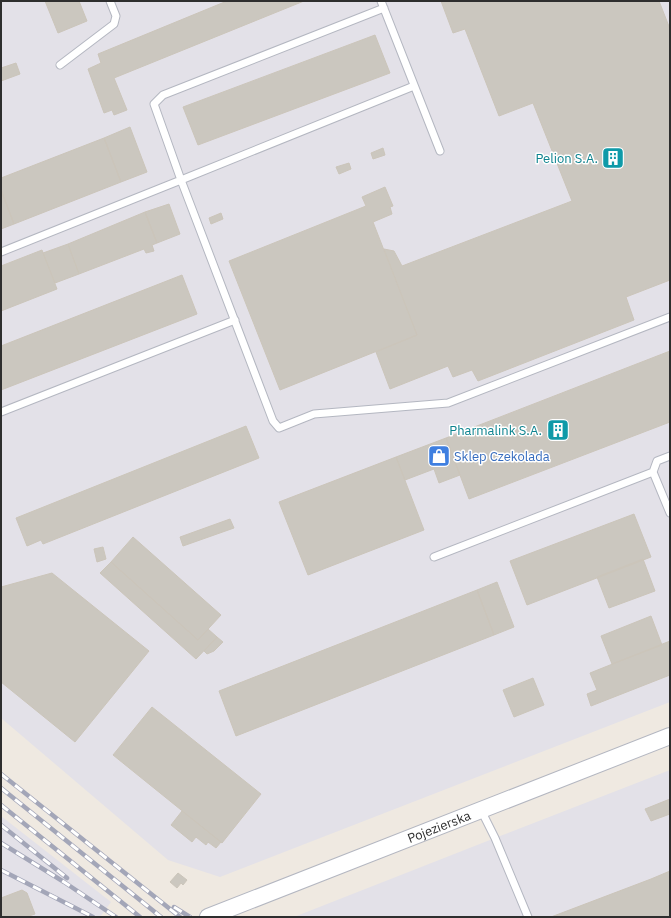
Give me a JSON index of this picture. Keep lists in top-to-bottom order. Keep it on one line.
{"streets":{"street":["Pojezierska"]},"places":{"building":["Pelion S.A.","Pharmalink S.A."],"shop":["Sklep Czekolada"]}}
